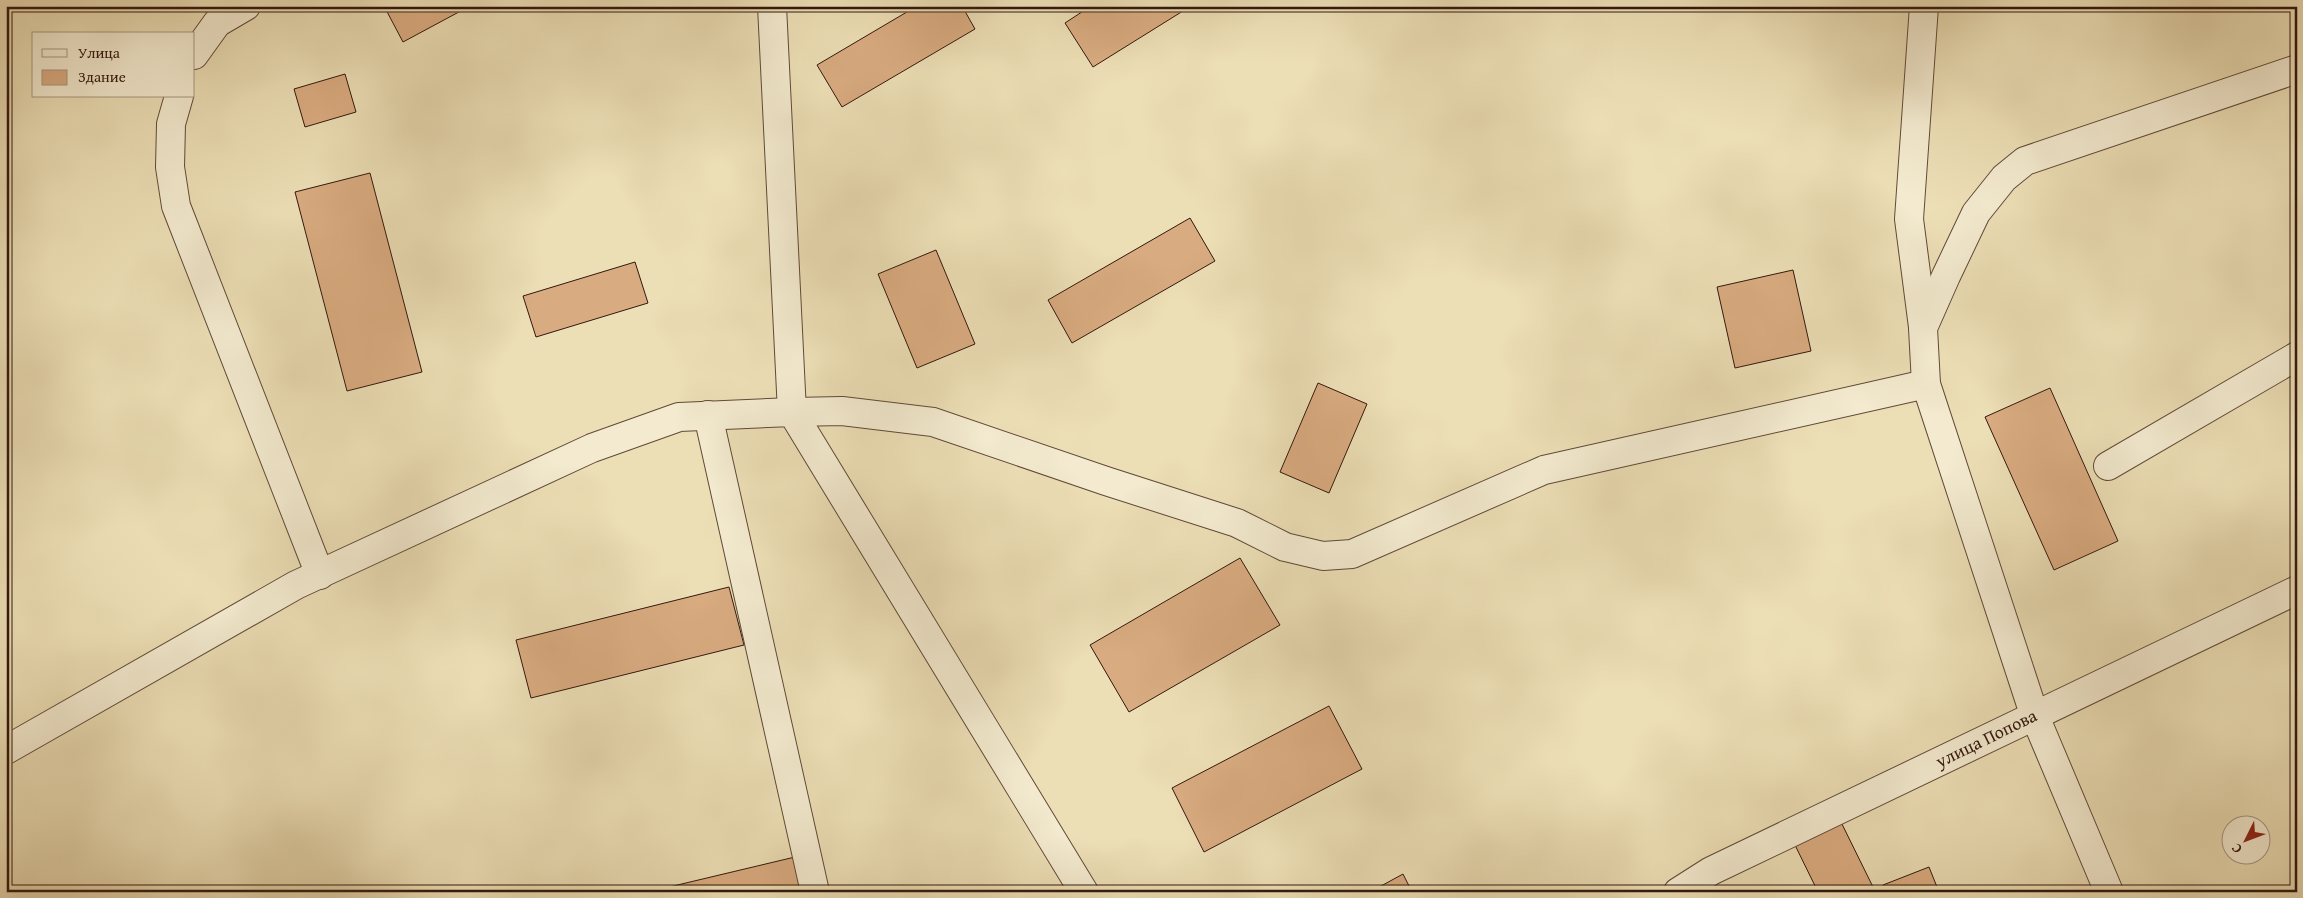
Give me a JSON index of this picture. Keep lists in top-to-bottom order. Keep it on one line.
{"streets":{"street":["улица Попова"]},"legend":["Улица","Здание"],"north":"bottom left"}
